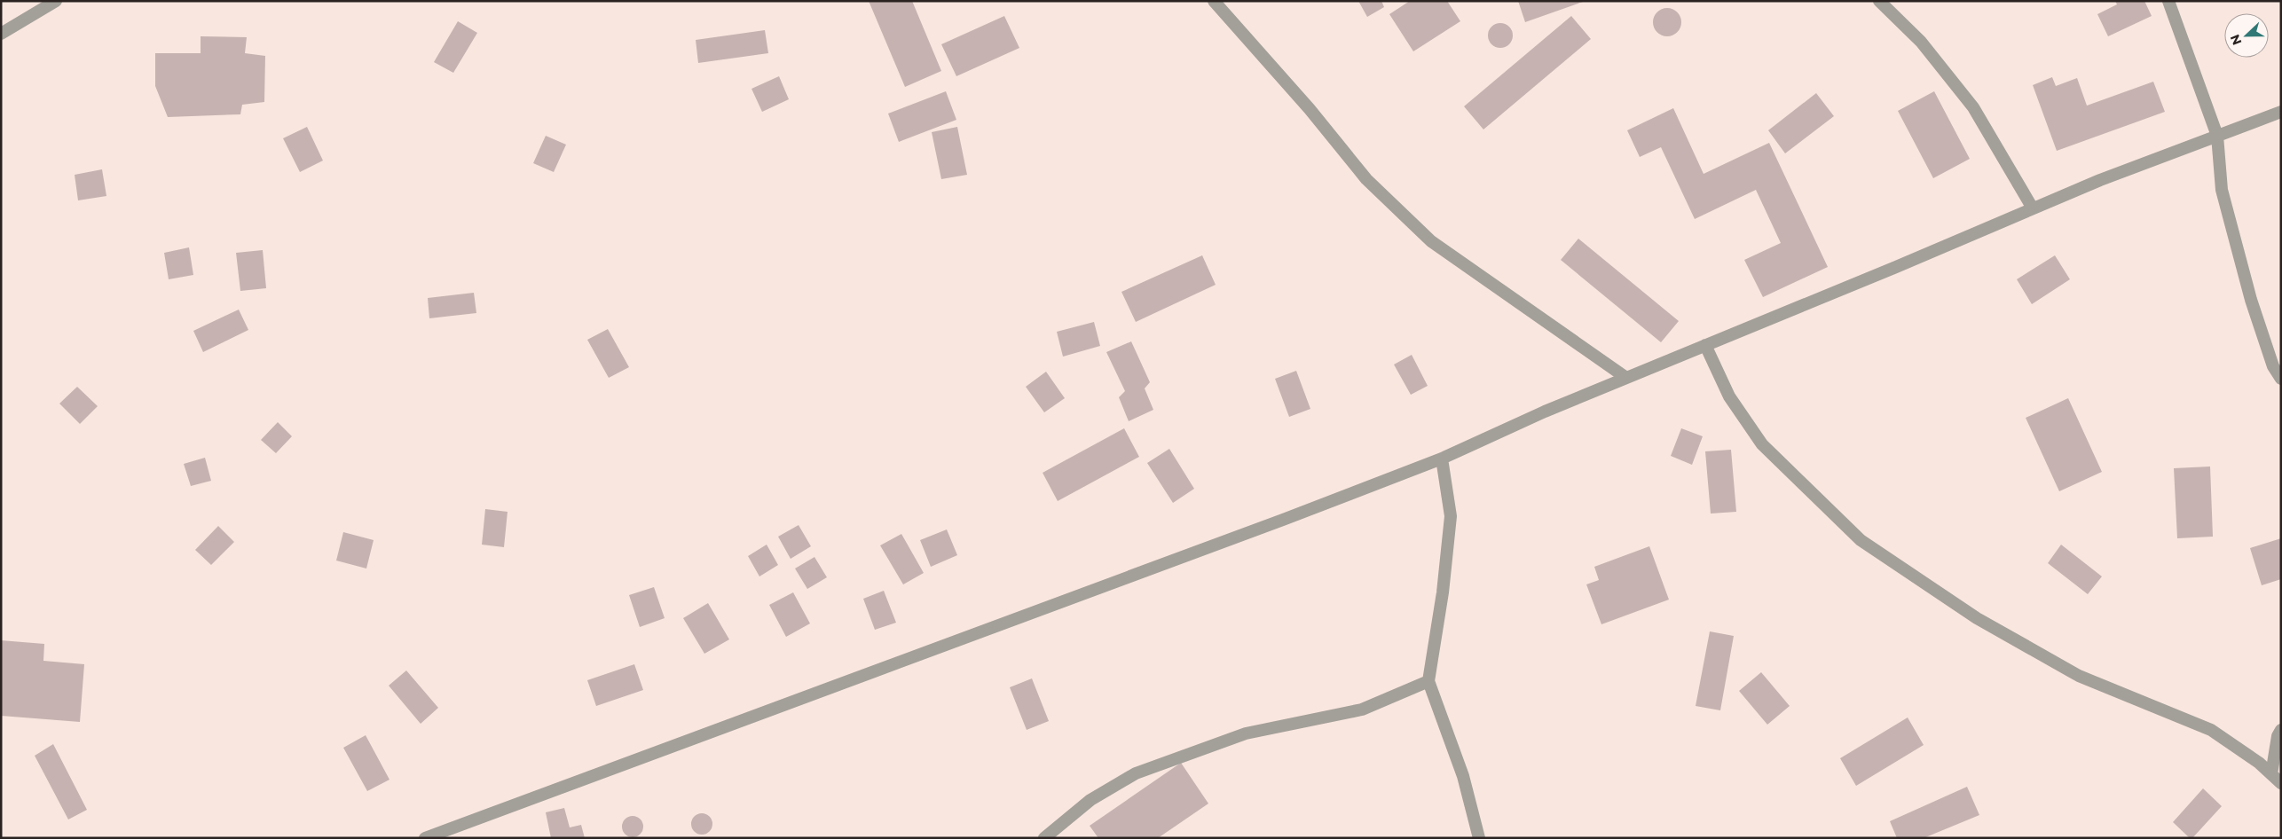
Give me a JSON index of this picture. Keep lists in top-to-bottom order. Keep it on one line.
{"north":"left"}
